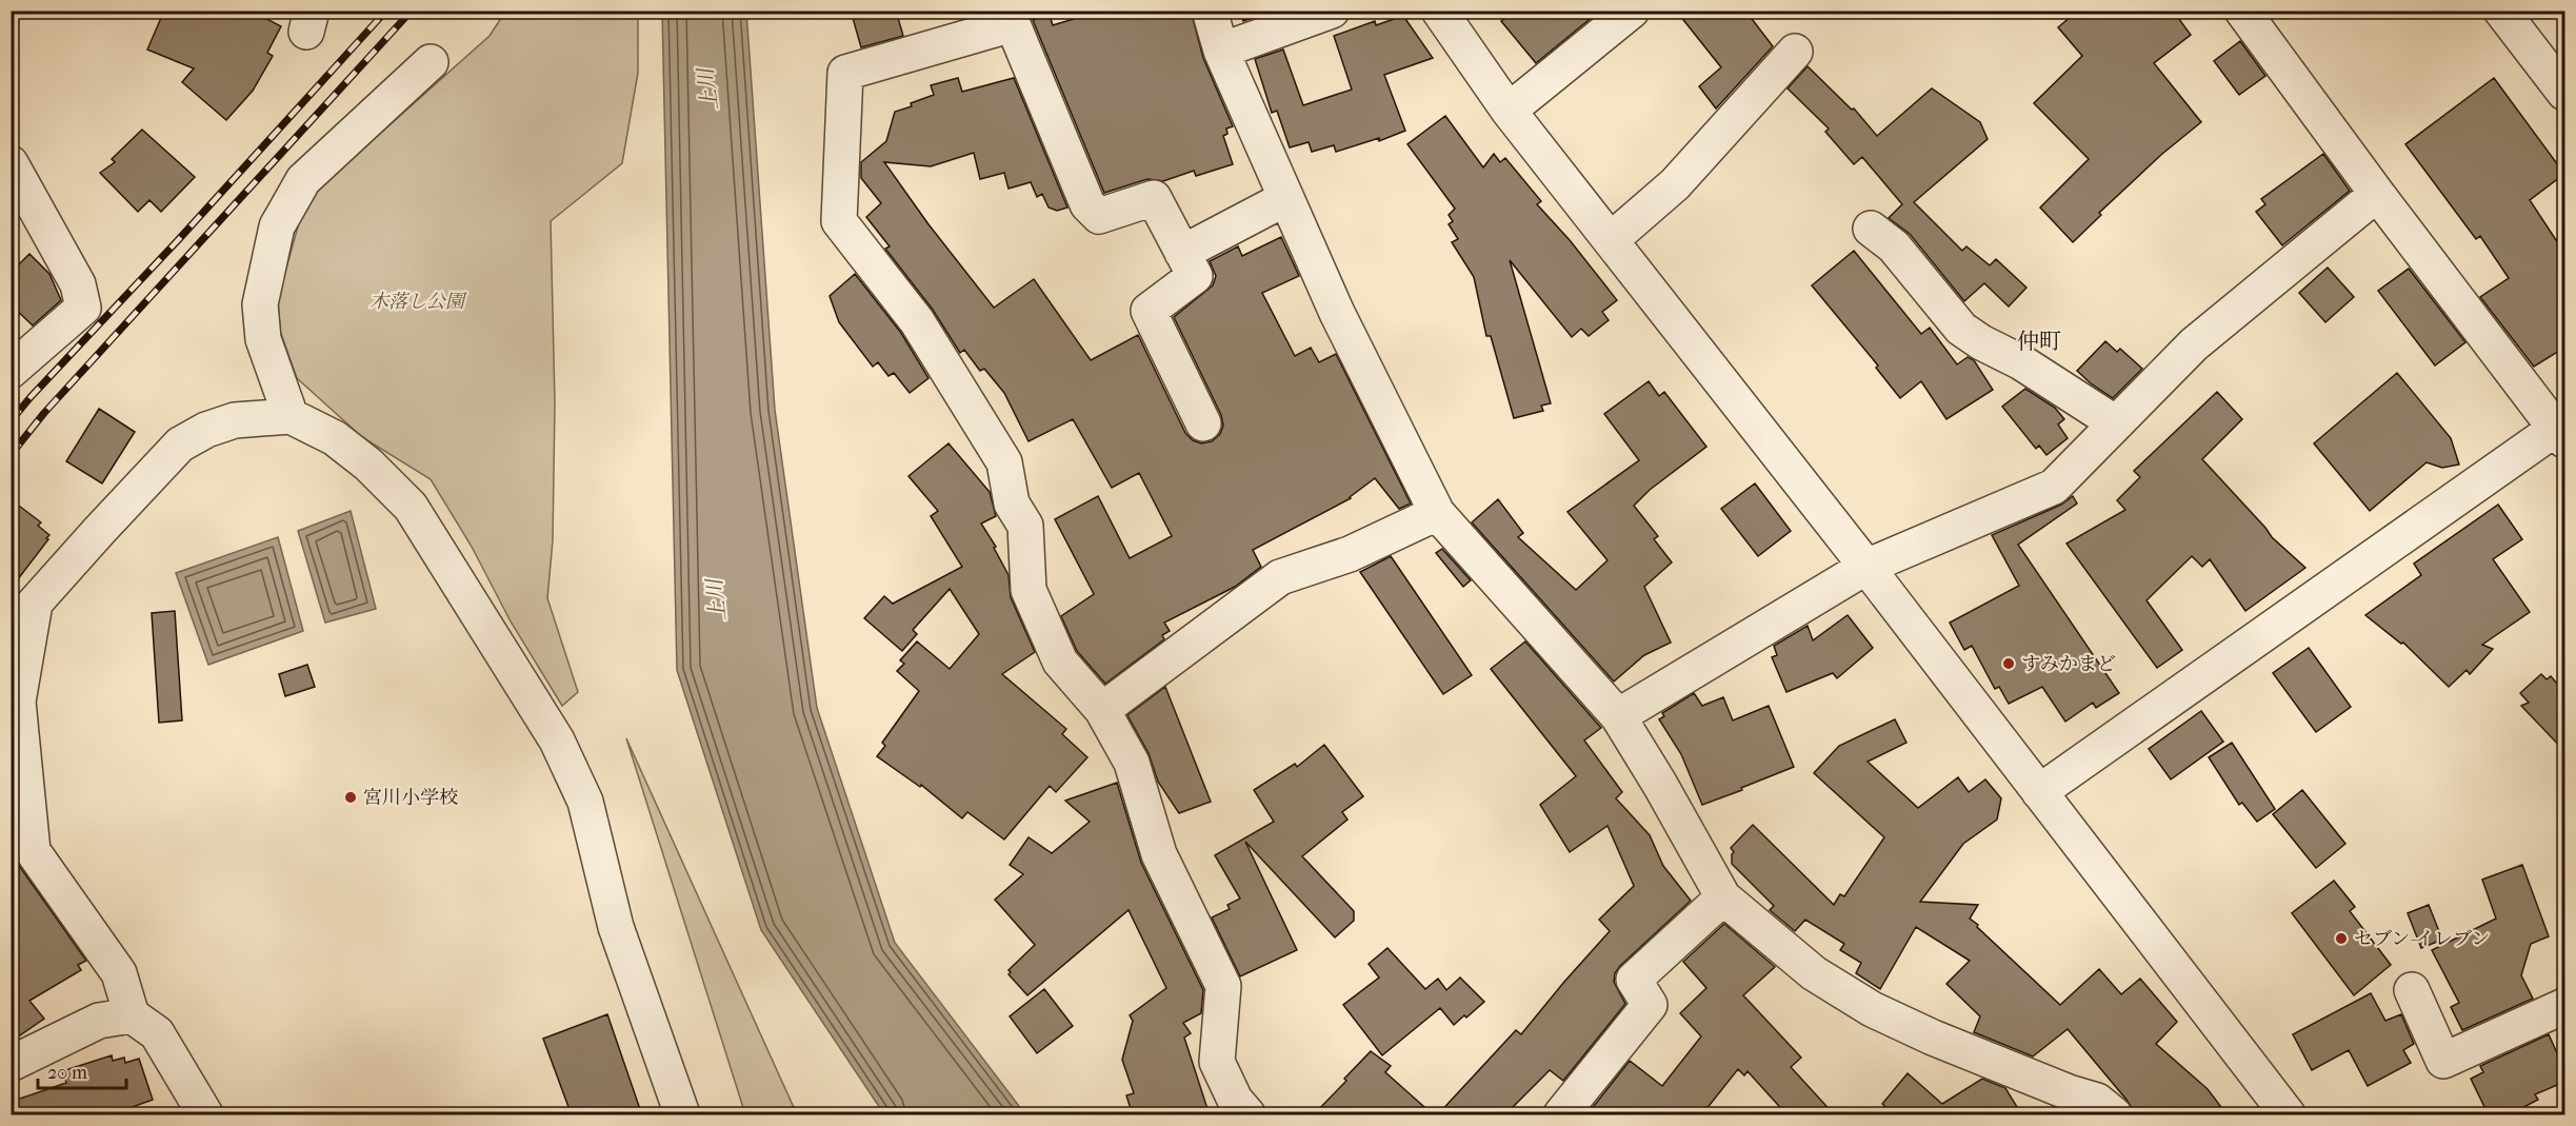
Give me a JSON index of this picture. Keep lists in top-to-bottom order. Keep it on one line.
{"districts":["仲町"],"water":["上川"],"parks":["木落し公園"],"places":["すみかまど","宮川小学校","セブン-イレブン"],"scale_bar":"20 m"}
